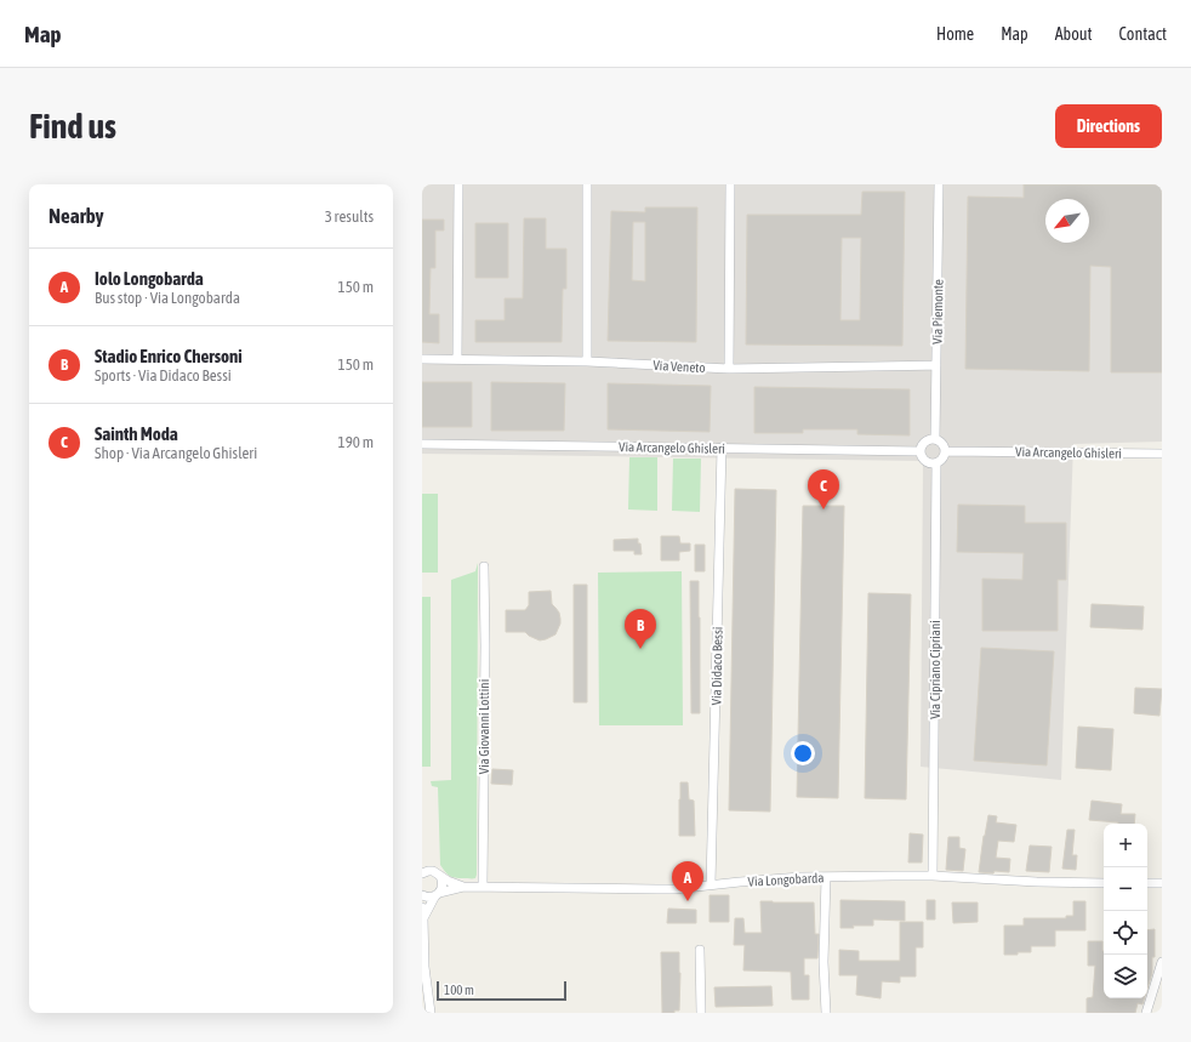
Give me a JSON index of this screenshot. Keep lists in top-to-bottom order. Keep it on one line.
{"streets":{"street":["Via Piemonte","Via Veneto","Via Arcangelo Ghisleri","Via Didaco Bessi","Via Cipriano Cipriani","Via Giovanni Lottini","Via Longobarda"]},"crossings":[["Via Piemonte","Via Veneto"],["Via Piemonte","Via Arcangelo Ghisleri"],["Via Piemonte","Via Cipriano Cipriani"],["Via Arcangelo Ghisleri","Via Didaco Bessi"],["Via Arcangelo Ghisleri","Via Cipriano Cipriani"],["Via Didaco Bessi","Via Longobarda"],["Via Cipriano Cipriani","Via Longobarda"],["Via Giovanni Lottini","Via Longobarda"]],"scale_bar":"100 m","north":"bottom left","page":{"header":"Map","nav":["Home","Map","About","Contact"],"buttons":"Directions","title":"Find us","heading":["Nearby","3 results"],"list":[{"mark":"A","name":"Iolo Longobarda","note":"Bus stop · Via Longobarda","value":"150 m"},{"mark":"B","name":"Stadio Enrico Chersoni","note":"Sports · Via Didaco Bessi","value":"150 m"},{"mark":"C","name":"Sainth Moda","note":"Shop · Via Arcangelo Ghisleri","value":"190 m"}],"pins":["C","B","A"],"map_buttons":["+","−"],"scale":"100 m"}}
